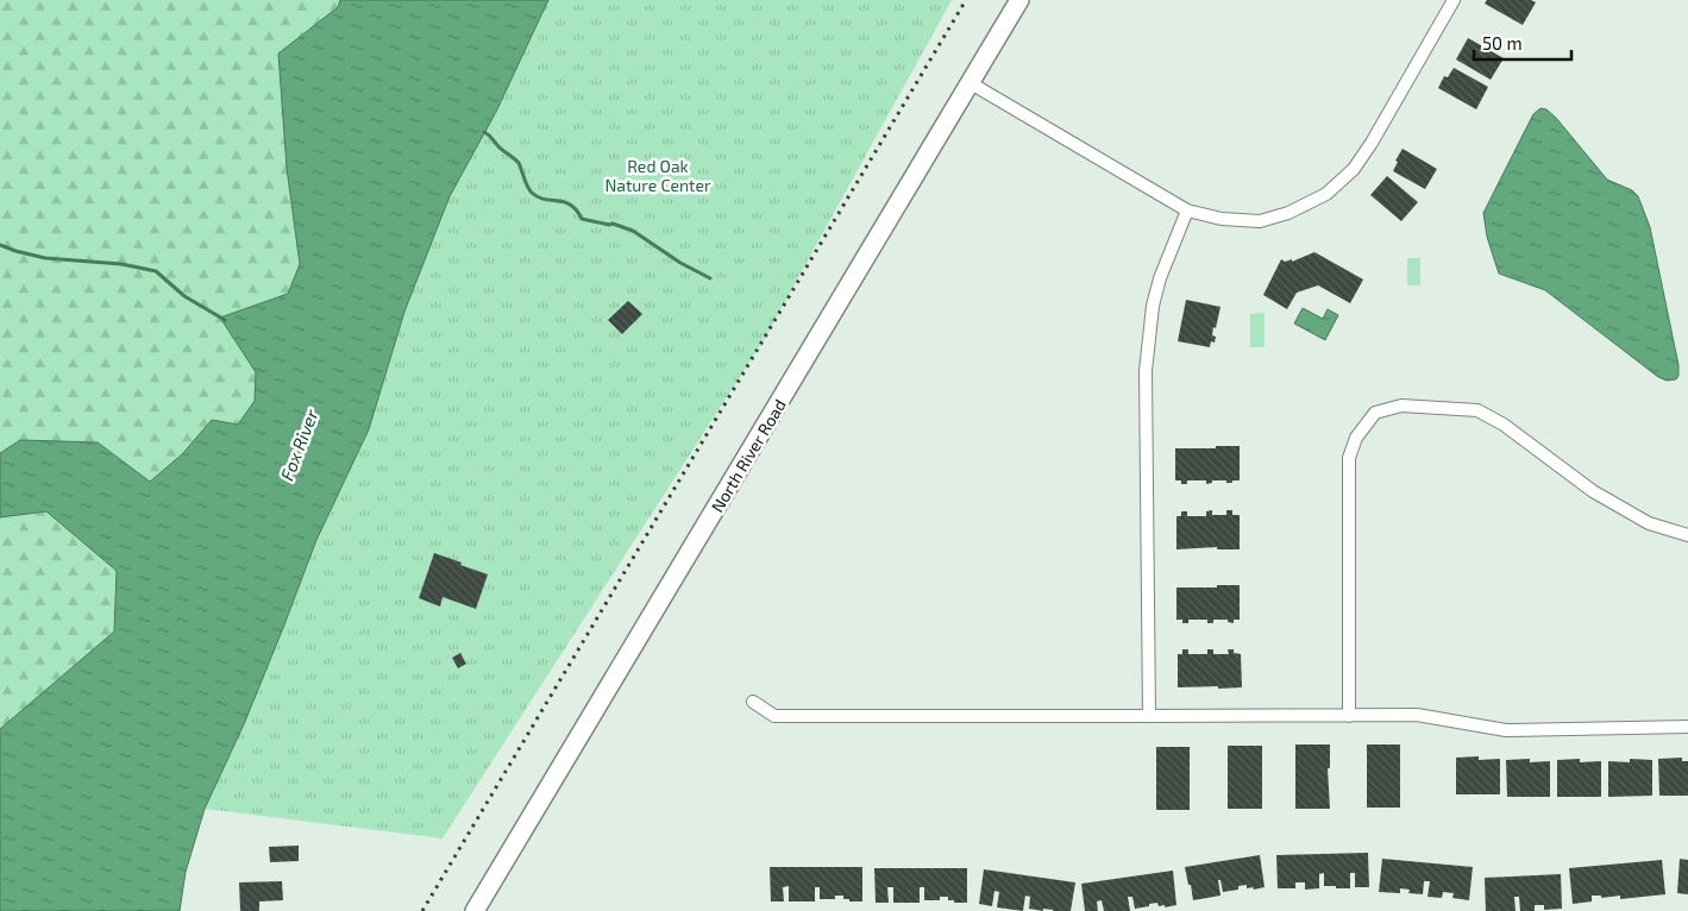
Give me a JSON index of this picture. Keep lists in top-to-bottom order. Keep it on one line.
{"streets":{"main road":["North River Road"]},"water":["Fox River"],"parks":["Red Oak Nature Center"],"scale_bar":"50 m"}
